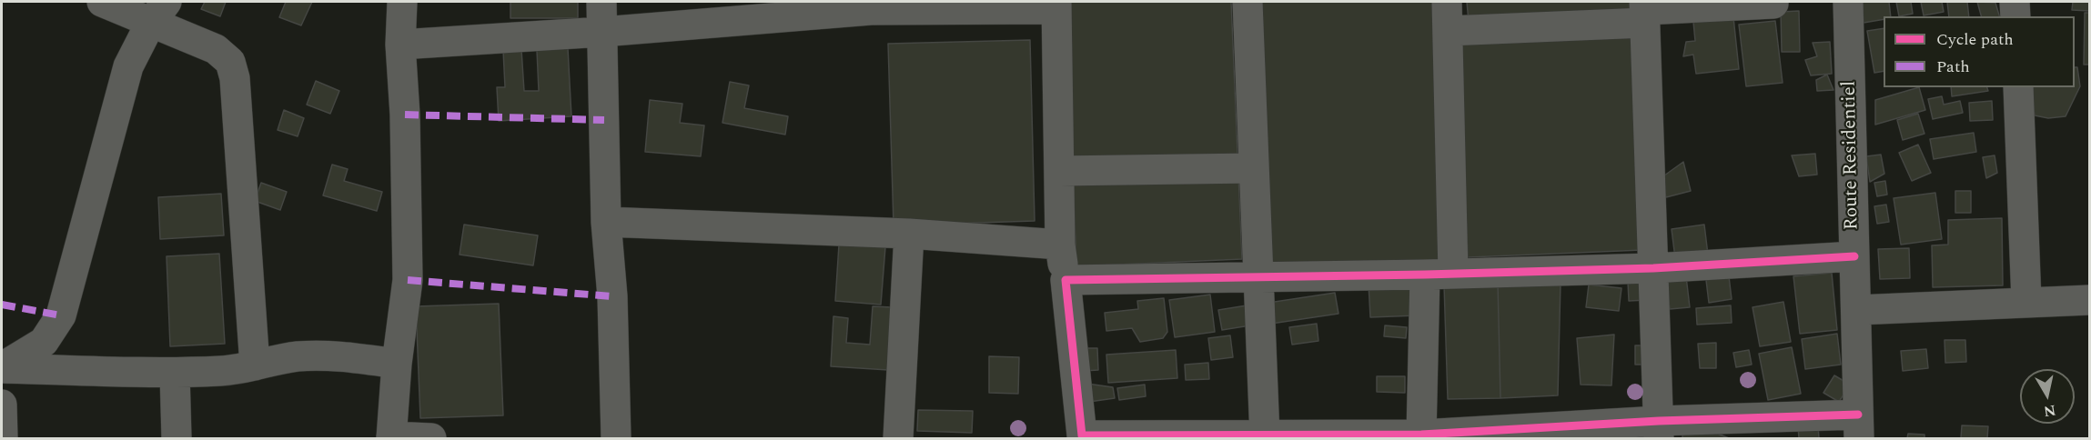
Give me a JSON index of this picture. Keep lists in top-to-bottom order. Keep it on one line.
{"streets":{"street":["Route Residentiel"]},"legend":["Cycle path","Path"],"north":"bottom"}
